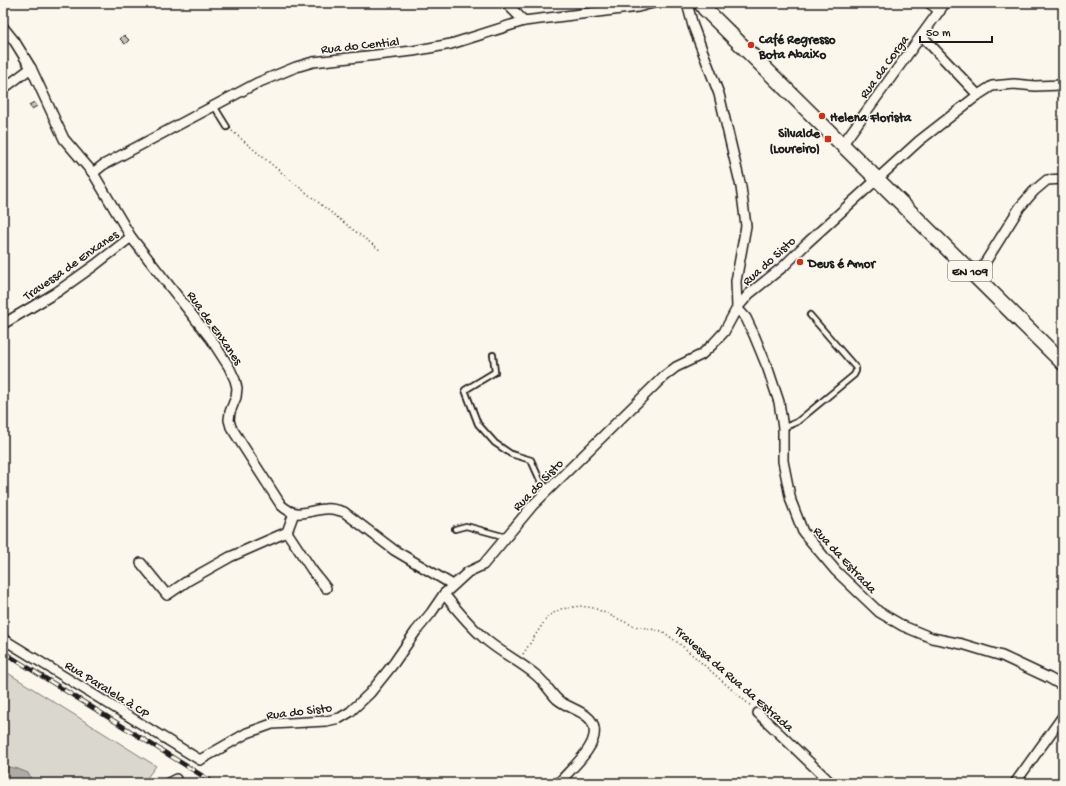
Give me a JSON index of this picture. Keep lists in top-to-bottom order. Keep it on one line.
{"streets":{"main road":["EN 109"],"street":["Rua do Cential","Rua da Corga","Rua do Sisto","Travessa de Enxanes","Rua de Enxanes","Rua da Estrada","Travessa da Rua da Estrada","Rua Paralela à CP"]},"crossings":[["Rua do Cential","Rua de Enxanes"],["Rua da Corga","EN 109"],["Rua do Sisto","EN 109"],["Rua do Sisto","Rua da Estrada"],["Rua do Sisto","Rua Paralela à CP"],["Travessa de Enxanes","Rua de Enxanes"]],"places":{"other":["Café Regresso Bota Abaixo","Helena Florista","Deus é Amor"],"transit":["Silvalde (Loureiro)"]},"scale_bar":"50 m"}
